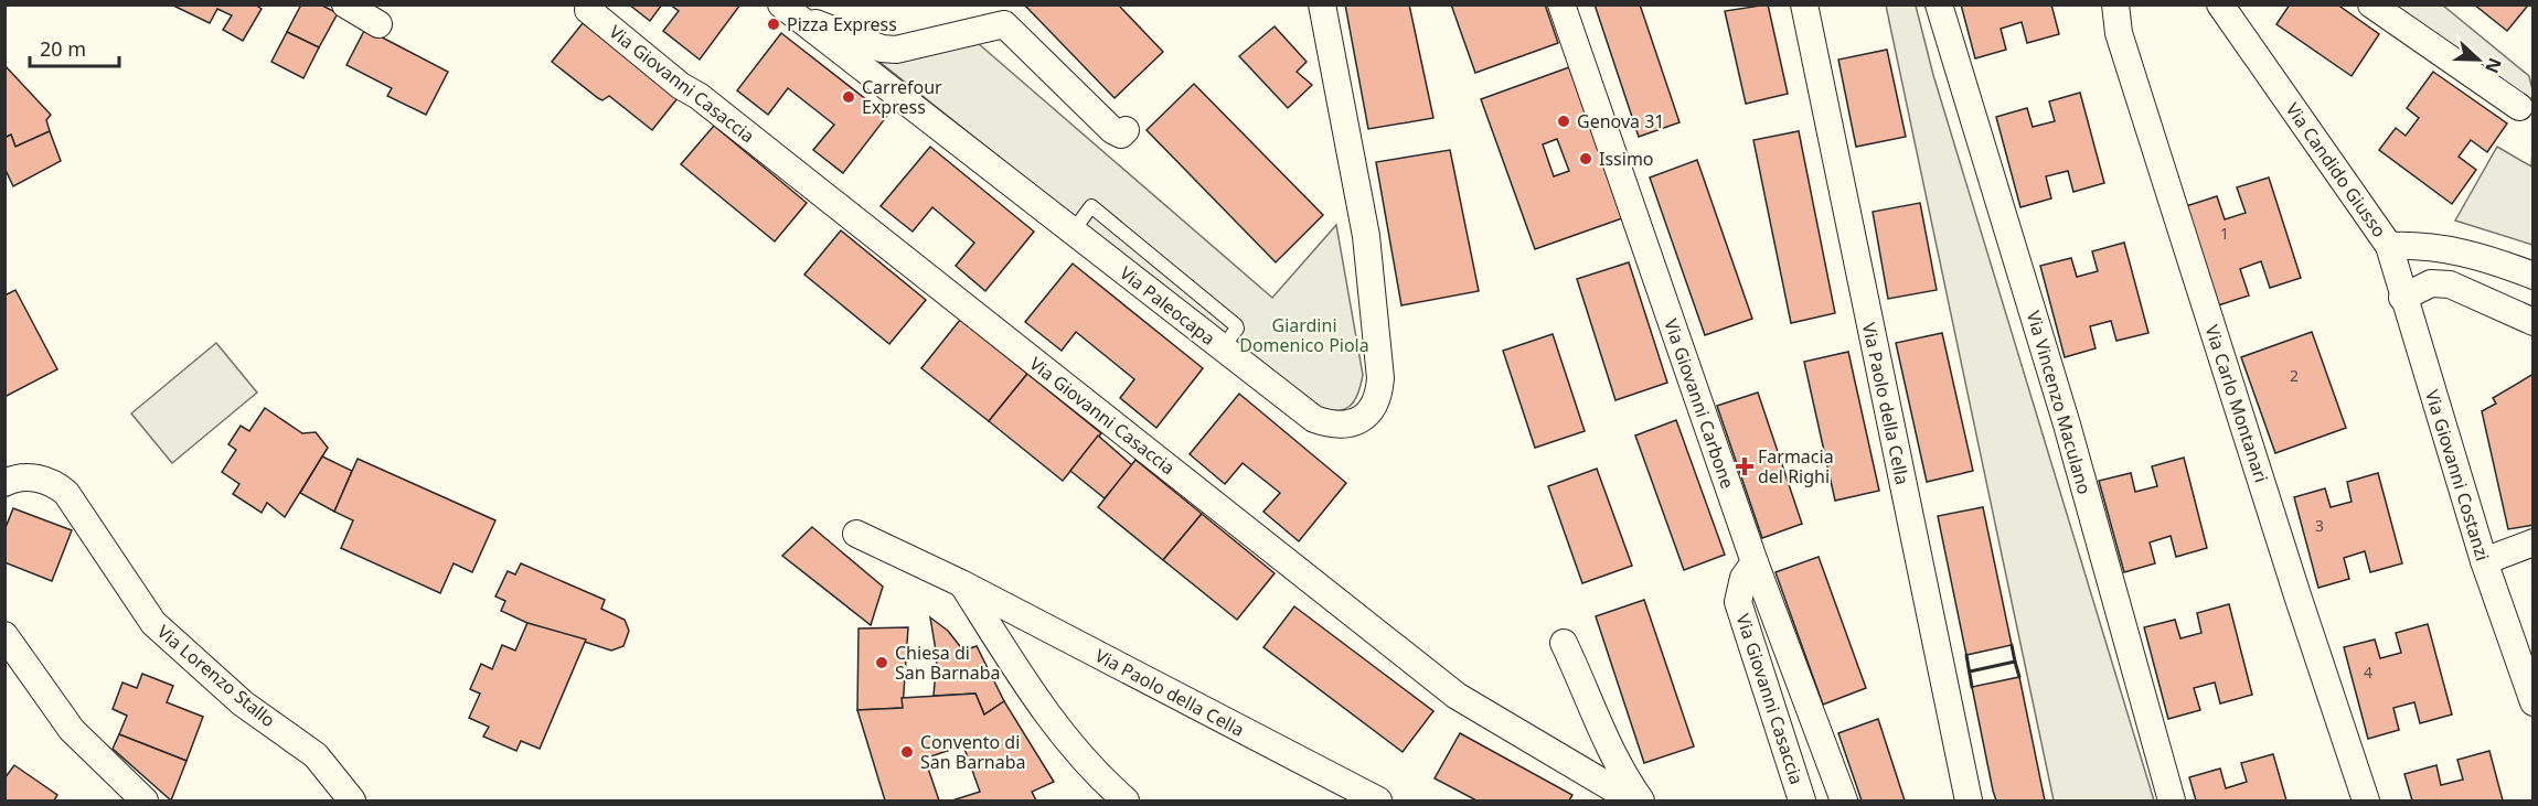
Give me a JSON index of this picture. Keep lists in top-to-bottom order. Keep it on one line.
{"streets":{"street":["Via Giovanni Casaccia","Via Candido Giusso","Via Paleocapa","Via Vincenzo Maculano","Via Giovanni Carbone","Via Paolo della Cella","Via Carlo Montanari","Via Giovanni Costanzi","Via Lorenzo Stallo"]},"crossings":[["Via Giovanni Casaccia","Via Giovanni Carbone"],["Via Candido Giusso","Via Giovanni Costanzi"]],"parks":["Giardini Domenico Piola"],"places":{"other":["Pizza Express","Carrefour Express","Genova 31","Issimo","Chiesa di San Barnaba","Convento di San Barnaba"],"health":["Farmacia del Righi"]},"house_numbers":["1","2","3","4"],"scale_bar":"20 m","north":"right"}
